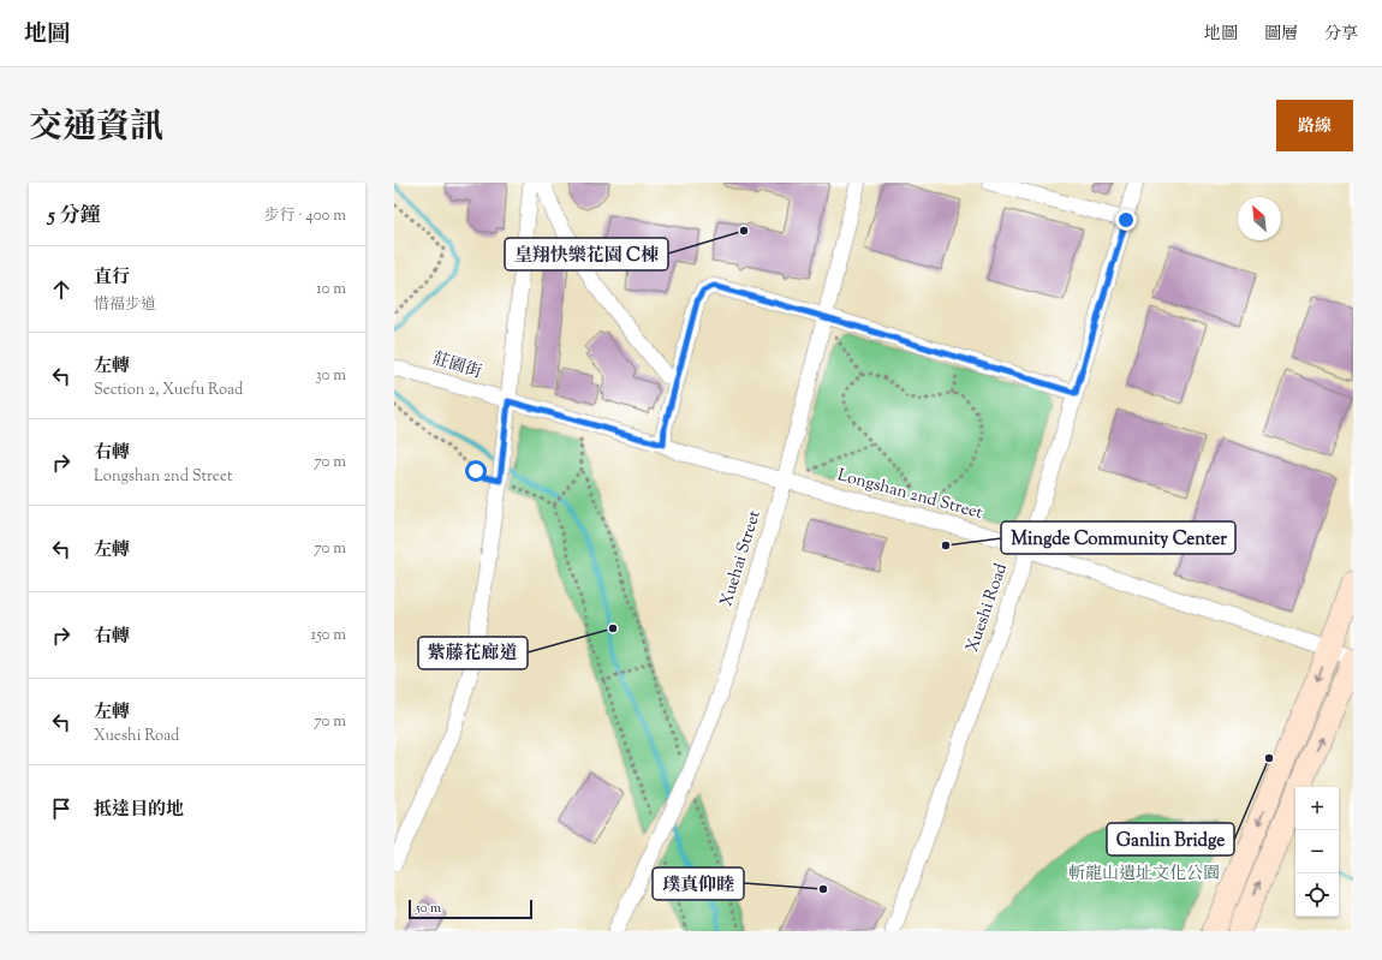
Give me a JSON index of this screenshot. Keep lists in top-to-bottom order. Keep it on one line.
{"streets":{"street":["莊園街","Longshan 2nd Street","Xuehai Street","Xueshi Road"]},"crossings":[["莊園街","Longshan 2nd Street"],["Longshan 2nd Street","Xuehai Street"],["Longshan 2nd Street","Xueshi Road"]],"parks":["斬龍山遺址文化公園"],"places":["皇翔快樂花園 C棟","Mingde Community Center","紫藤花廊道","Ganlin Bridge","璞真仰睦"],"scale_bar":"50 m","north":"top left","page":{"header":"地圖","nav":["地圖","圖層","分享"],"title":"交通資訊","buttons":"路線","heading":["5 分鐘","步行 · 400 m"],"list":[["直行","惜福步道","10 m"],["左轉","Section 2, Xuefu Road","30 m"],["右轉","Longshan 2nd Street","70 m"],["左轉","70 m"],["右轉","150 m"],["左轉","Xueshi Road","70 m"],"抵達目的地"],"map_buttons":["+","−"],"scale":"50 m"}}
